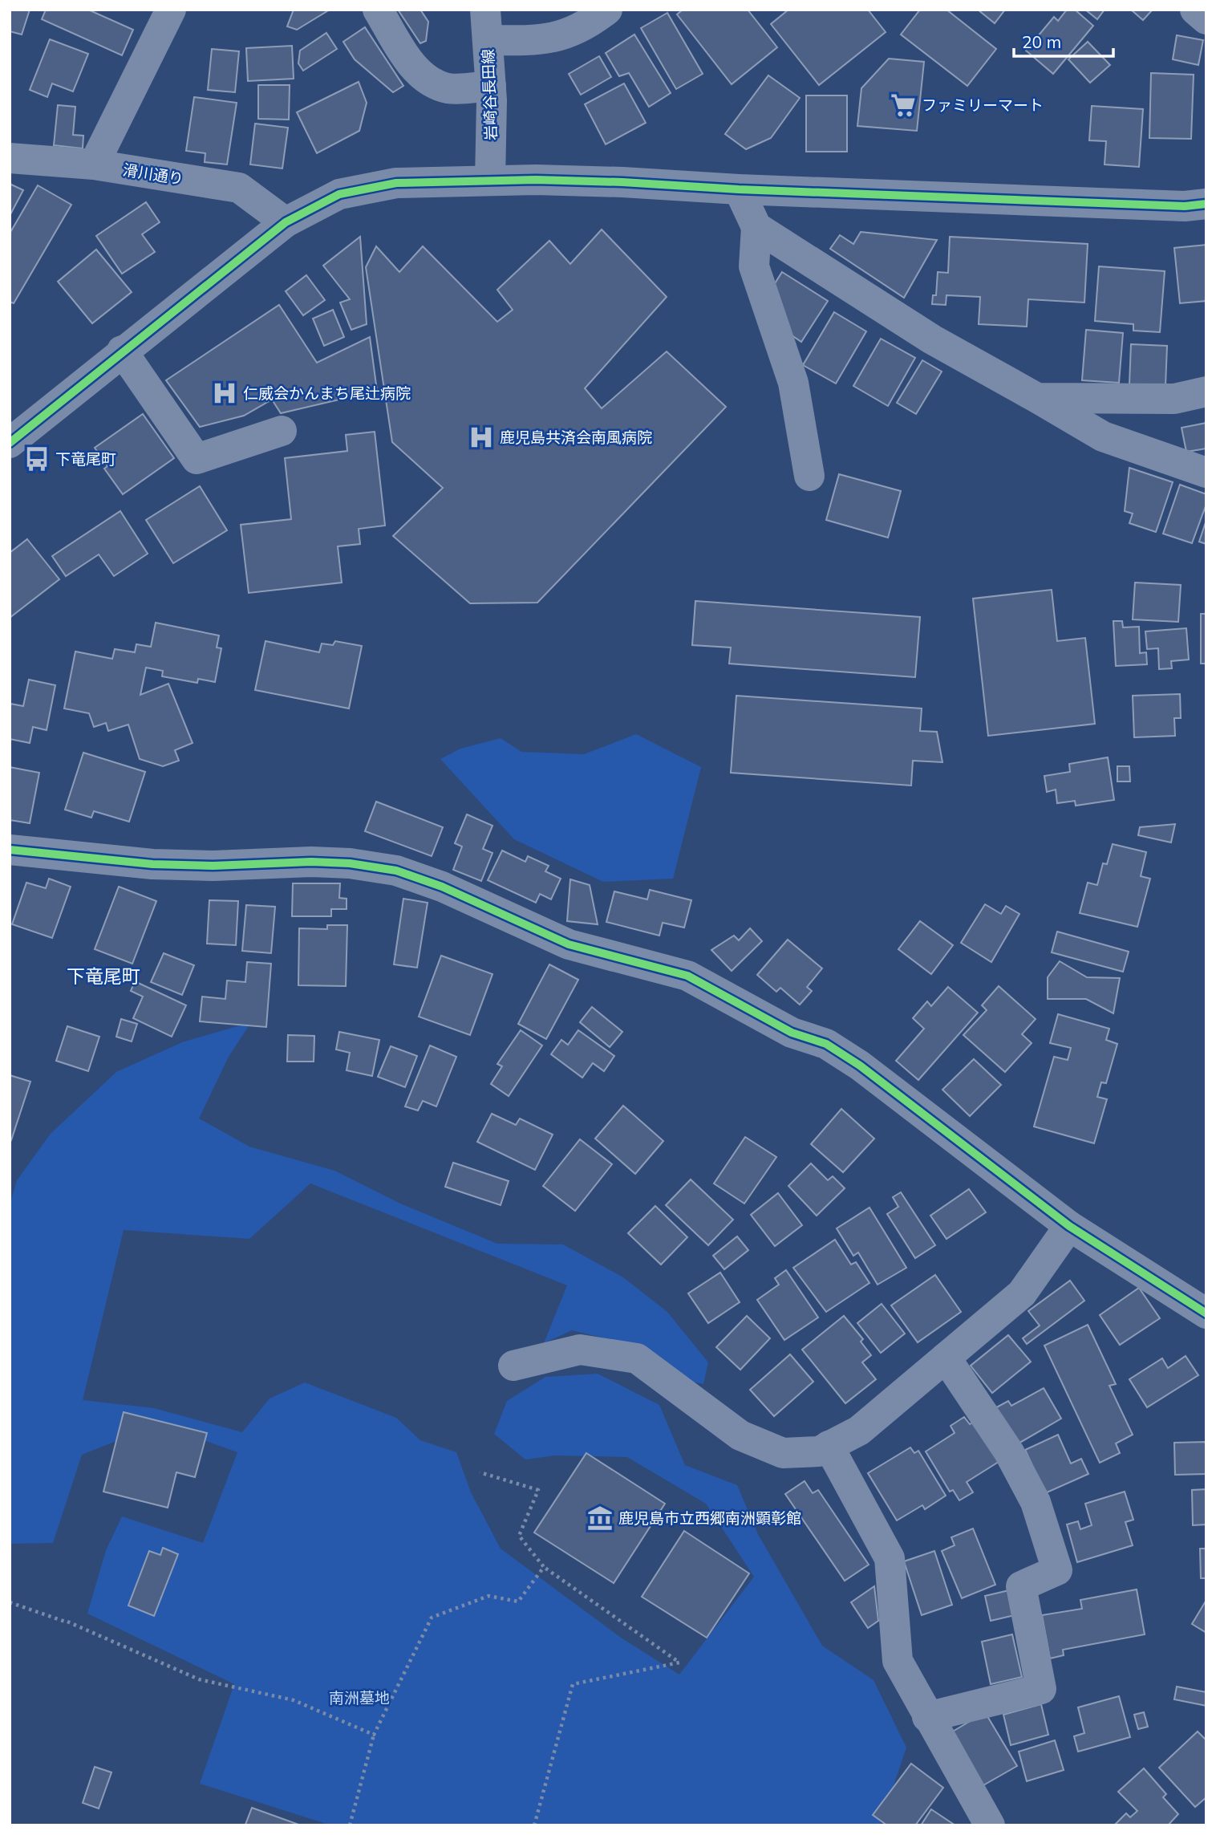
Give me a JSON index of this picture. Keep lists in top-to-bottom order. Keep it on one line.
{"streets":{"street":["岩崎谷長田線","滑川通り"]},"districts":["下竜尾町"],"parks":["南洲墓地"],"places":{"supermarket":["ファミリーマート"],"hospital":["仁威会かんまち尾辻病院","鹿児島共済会南風病院"],"bus stop":["下竜尾町"],"museum":["鹿児島市立西郷南洲顕彰館"]},"scale_bar":"20 m"}
